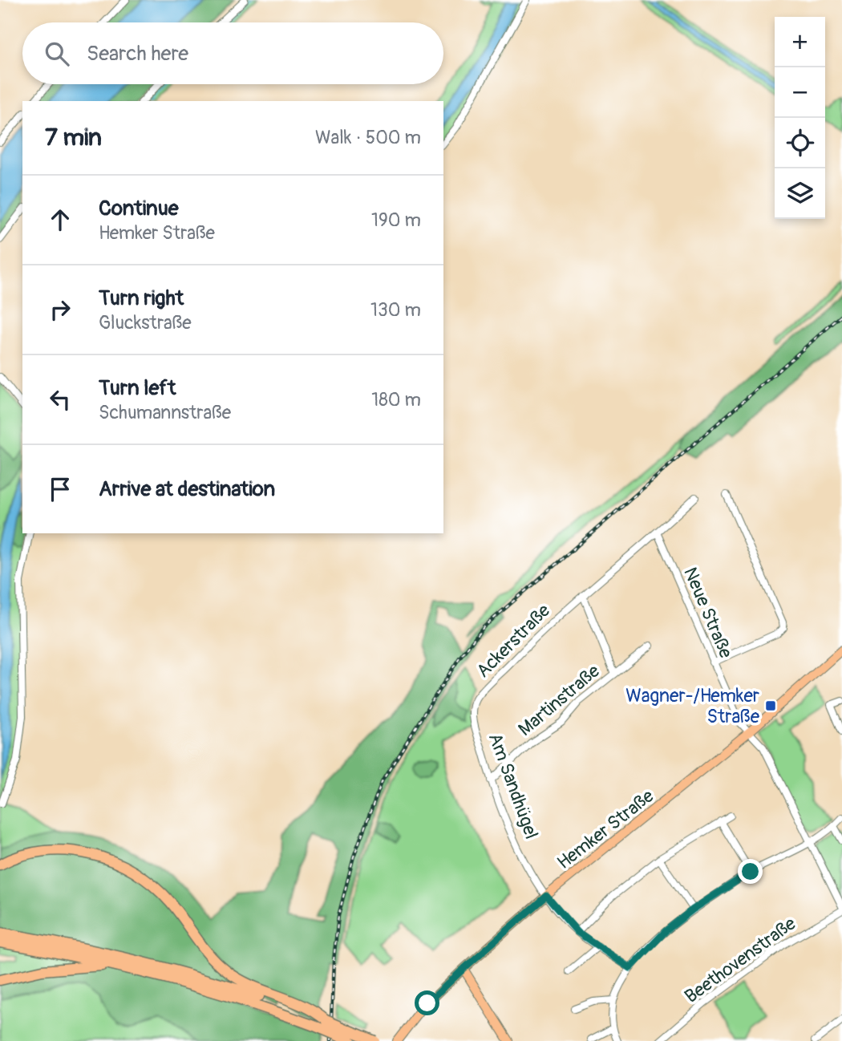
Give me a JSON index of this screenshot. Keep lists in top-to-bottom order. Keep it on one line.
{"streets":{"main road":["Hemker Straße"],"street":["Neue Straße","Ackerstraße","Martinstraße","Am Sandhügel","Beethovenstraße"]},"crossings":[["Neue Straße","Ackerstraße"],["Neue Straße","Hemker Straße"],["Neue Straße","Beethovenstraße"],["Ackerstraße","Am Sandhügel"],["Martinstraße","Am Sandhügel"],["Am Sandhügel","Hemker Straße"]],"places":{"transit":["Wagner-/Hemker Straße"]},"page":{"map_buttons":["+","−"],"search":"Search here","heading":["7 min","Walk · 500 m"],"list":[["Continue","Hemker Straße","190 m"],["Turn right","Gluckstraße","130 m"],["Turn left","Schumannstraße","180 m"],"Arrive at destination"]}}
